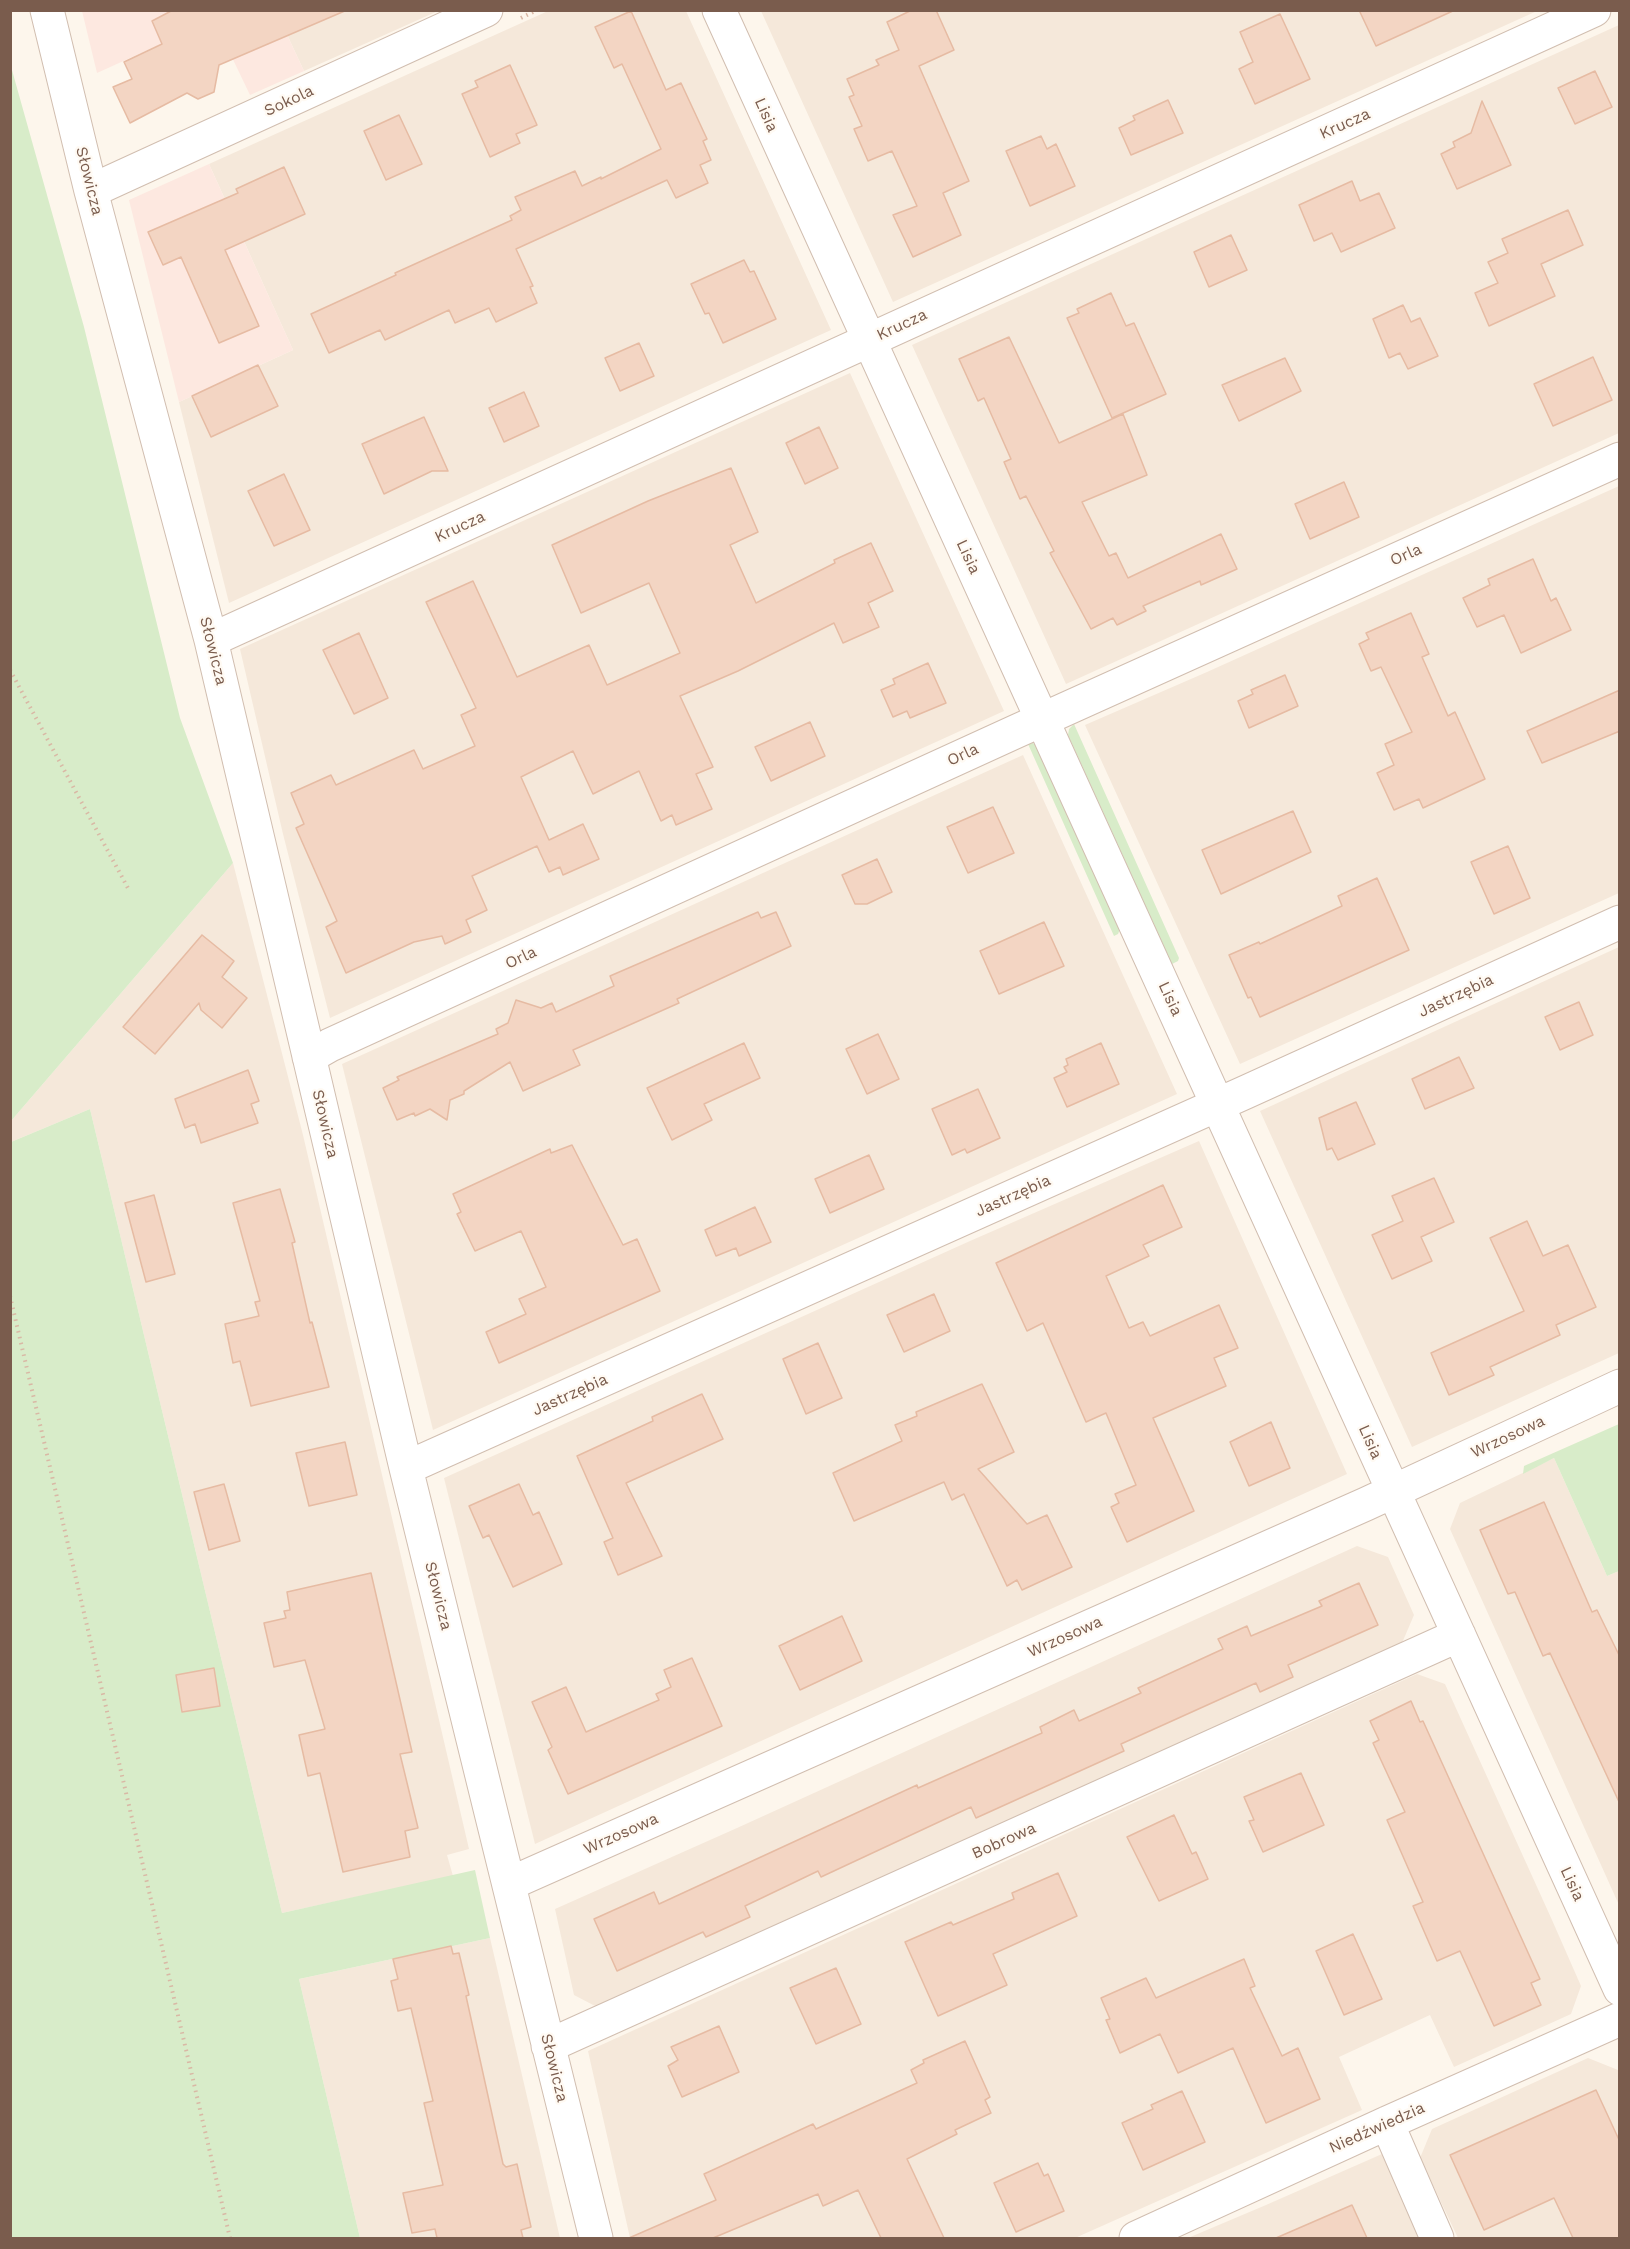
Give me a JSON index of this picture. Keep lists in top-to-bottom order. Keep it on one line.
{"streets":{"street":["Sokola","Lisia","Krucza","Słowicza","Orla","Jastrzębia","Wrzosowa","Bobrowa","Niedźwiedzia"]},"crossings":[["Sokola","Słowicza"],["Lisia","Krucza"],["Lisia","Orla"],["Lisia","Jastrzębia"],["Lisia","Wrzosowa"],["Lisia","Bobrowa"],["Krucza","Słowicza"],["Słowicza","Orla"],["Słowicza","Jastrzębia"],["Słowicza","Wrzosowa"],["Słowicza","Bobrowa"]]}
